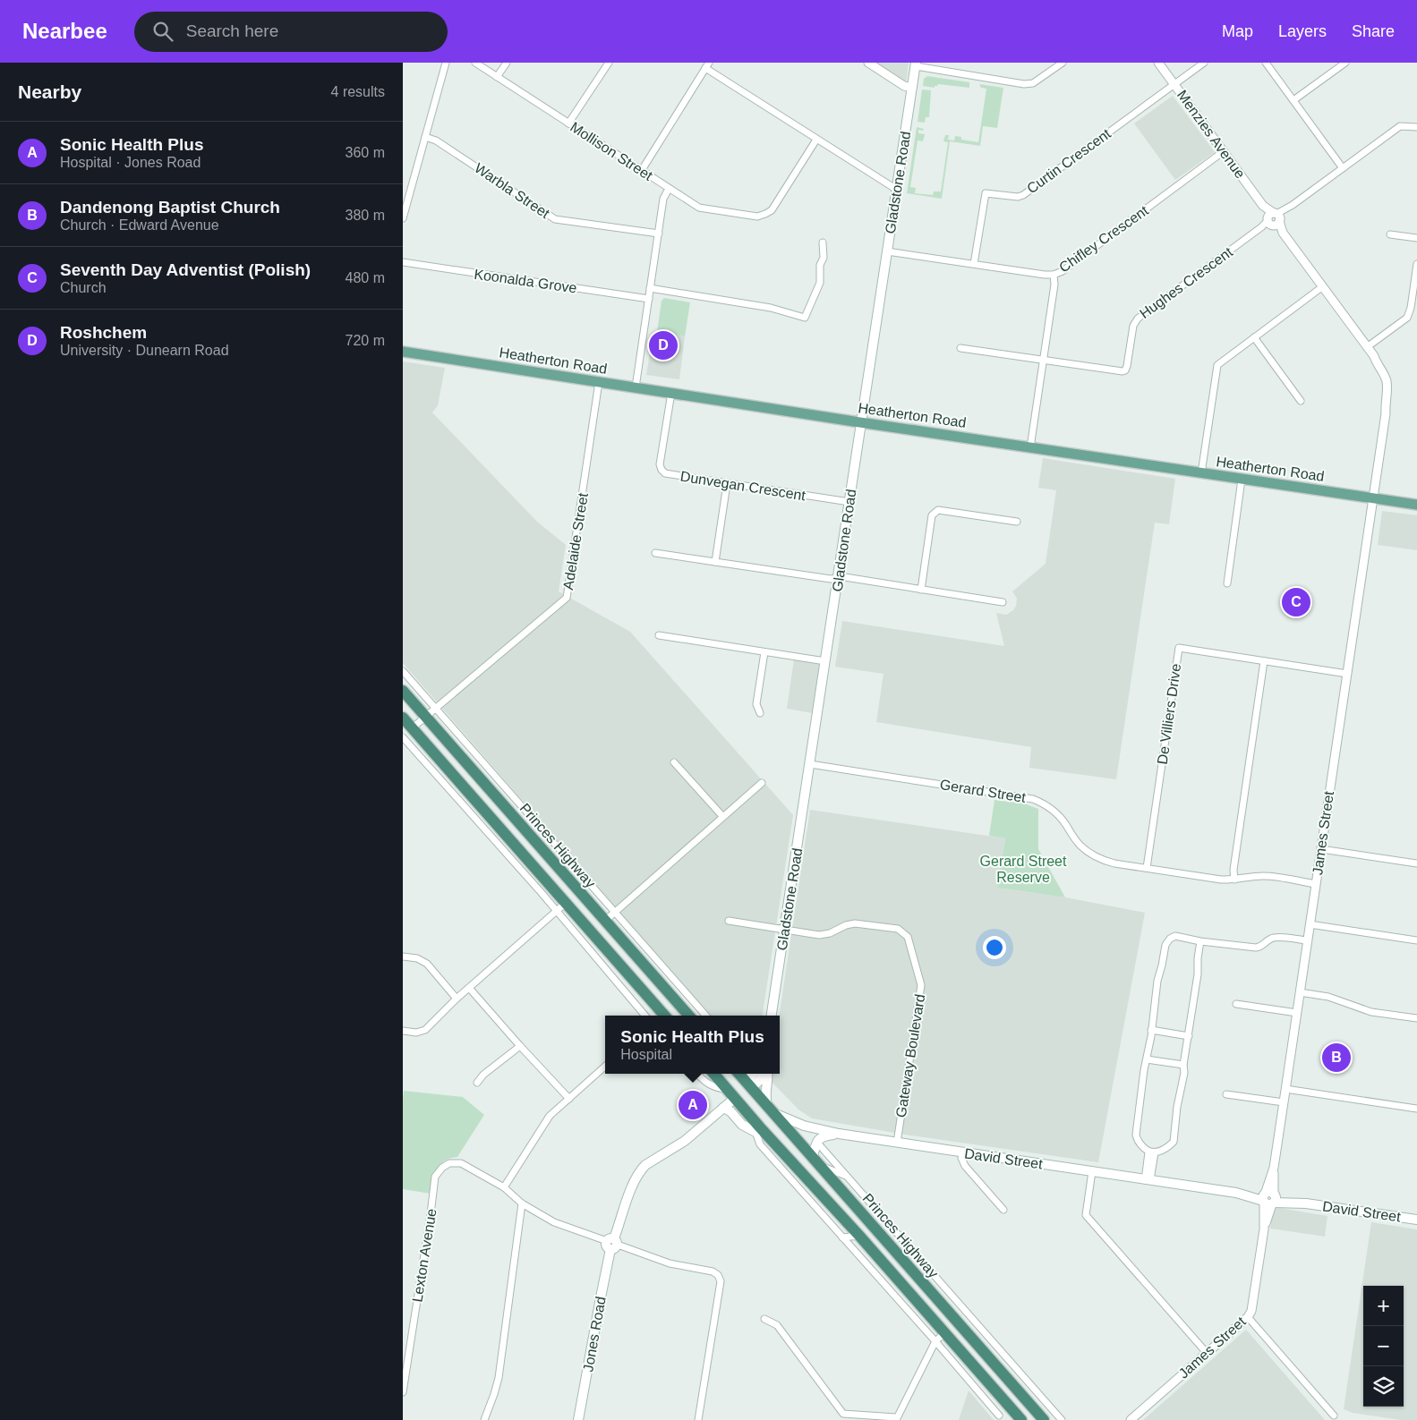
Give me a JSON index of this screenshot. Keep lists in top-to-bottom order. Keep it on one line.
{"streets":{"highway":["Princes Highway"],"main road":["Gladstone Road","Heatherton Road","David Street","Jones Road"],"street":["Menzies Avenue","Mollison Street","Curtin Crescent","Warbla Street","Chifley Crescent","Koonalda Grove","Hughes Crescent","Dunvegan Crescent","Adelaide Street","De Villiers Drive","Gerard Street","James Street","Gateway Boulevard","Lexton Avenue"]},"crossings":[["Menzies Avenue","Curtin Crescent"],["Menzies Avenue","Chifley Crescent"],["Menzies Avenue","Hughes Crescent"],["Menzies Avenue","Heatherton Road"],["Menzies Avenue","James Street"],["Curtin Crescent","Chifley Crescent"],["Gladstone Road","Chifley Crescent"],["Gladstone Road","Heatherton Road"],["Gladstone Road","Dunvegan Crescent"],["Gladstone Road","Gerard Street"],["Gladstone Road","Gateway Boulevard"],["Heatherton Road","Dunvegan Crescent"],["Heatherton Road","Adelaide Street"],["Heatherton Road","James Street"],["Adelaide Street","Princes Highway"],["De Villiers Drive","Gerard Street"],["De Villiers Drive","James Street"],["Gerard Street","James Street"],["James Street","David Street"],["Princes Highway","David Street"],["Gateway Boulevard","David Street"]],"parks":["Gerard Street Reserve"],"page":{"header":"Nearbee","search":"Search here","nav":["Map","Layers","Share"],"heading":["Nearby","4 results"],"list":[{"mark":"A","name":"Sonic Health Plus","note":"Hospital · Jones Road","value":"360 m"},{"mark":"B","name":"Dandenong Baptist Church","note":"Church · Edward Avenue","value":"380 m"},{"mark":"C","name":"Seventh Day Adventist (Polish)","note":"Church","value":"480 m"},{"mark":"D","name":"Roshchem","note":"University · Dunearn Road","value":"720 m"}],"pins":["D","C","B","A"],"popup":["Sonic Health Plus","Hospital"],"map_buttons":["+","−"]}}
